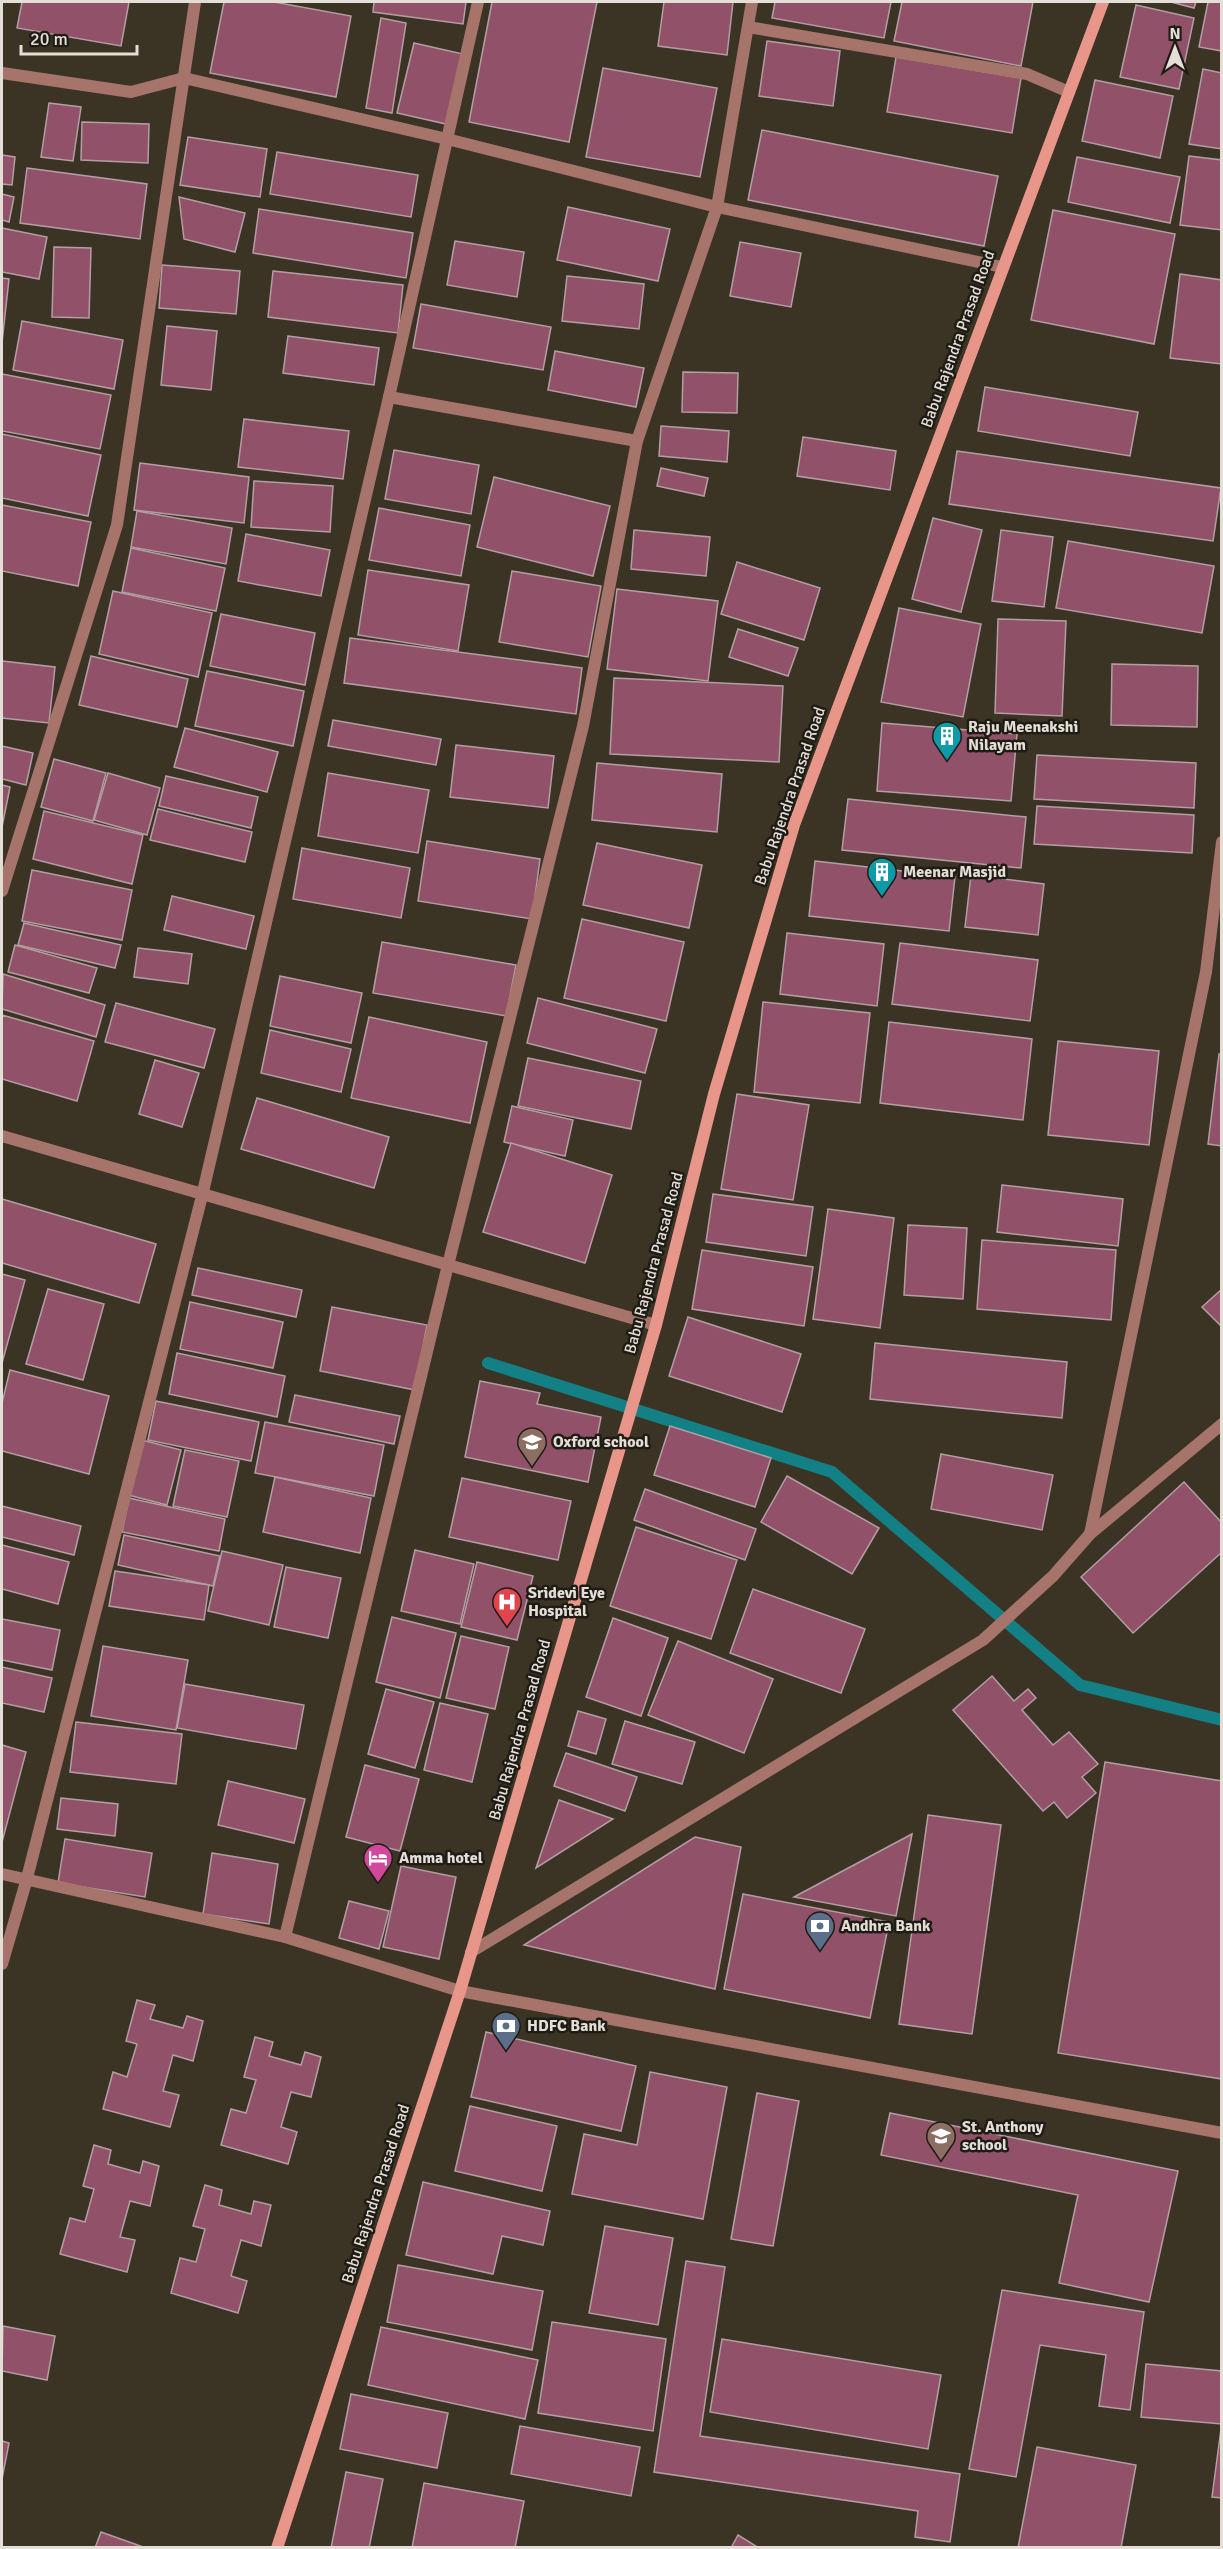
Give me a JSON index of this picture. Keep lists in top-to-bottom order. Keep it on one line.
{"streets":{"street":["Babu Rajendra Prasad Road"]},"places":{"building":["Raju Meenakshi Nilayam","Meenar Masjid"],"school or university":["Oxford school","St. Anthony school"],"hospital":["Sridevi Eye Hospital"],"hotel":["Amma hotel"],"bank":["Andhra Bank","HDFC Bank"]},"scale_bar":"20 m","north":"top"}
